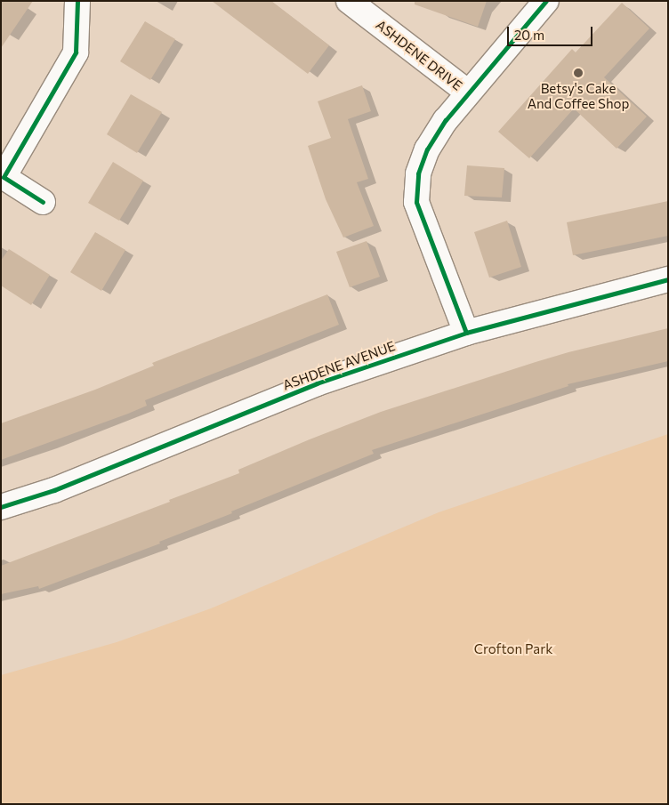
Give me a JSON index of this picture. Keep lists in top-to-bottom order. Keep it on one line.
{"streets":{"street":["ASHDENE DRIVE","ASHDENE AVENUE"]},"parks":["Crofton Park"],"places":["Betsy's Cake And Coffee Shop"],"scale_bar":"20 m"}
